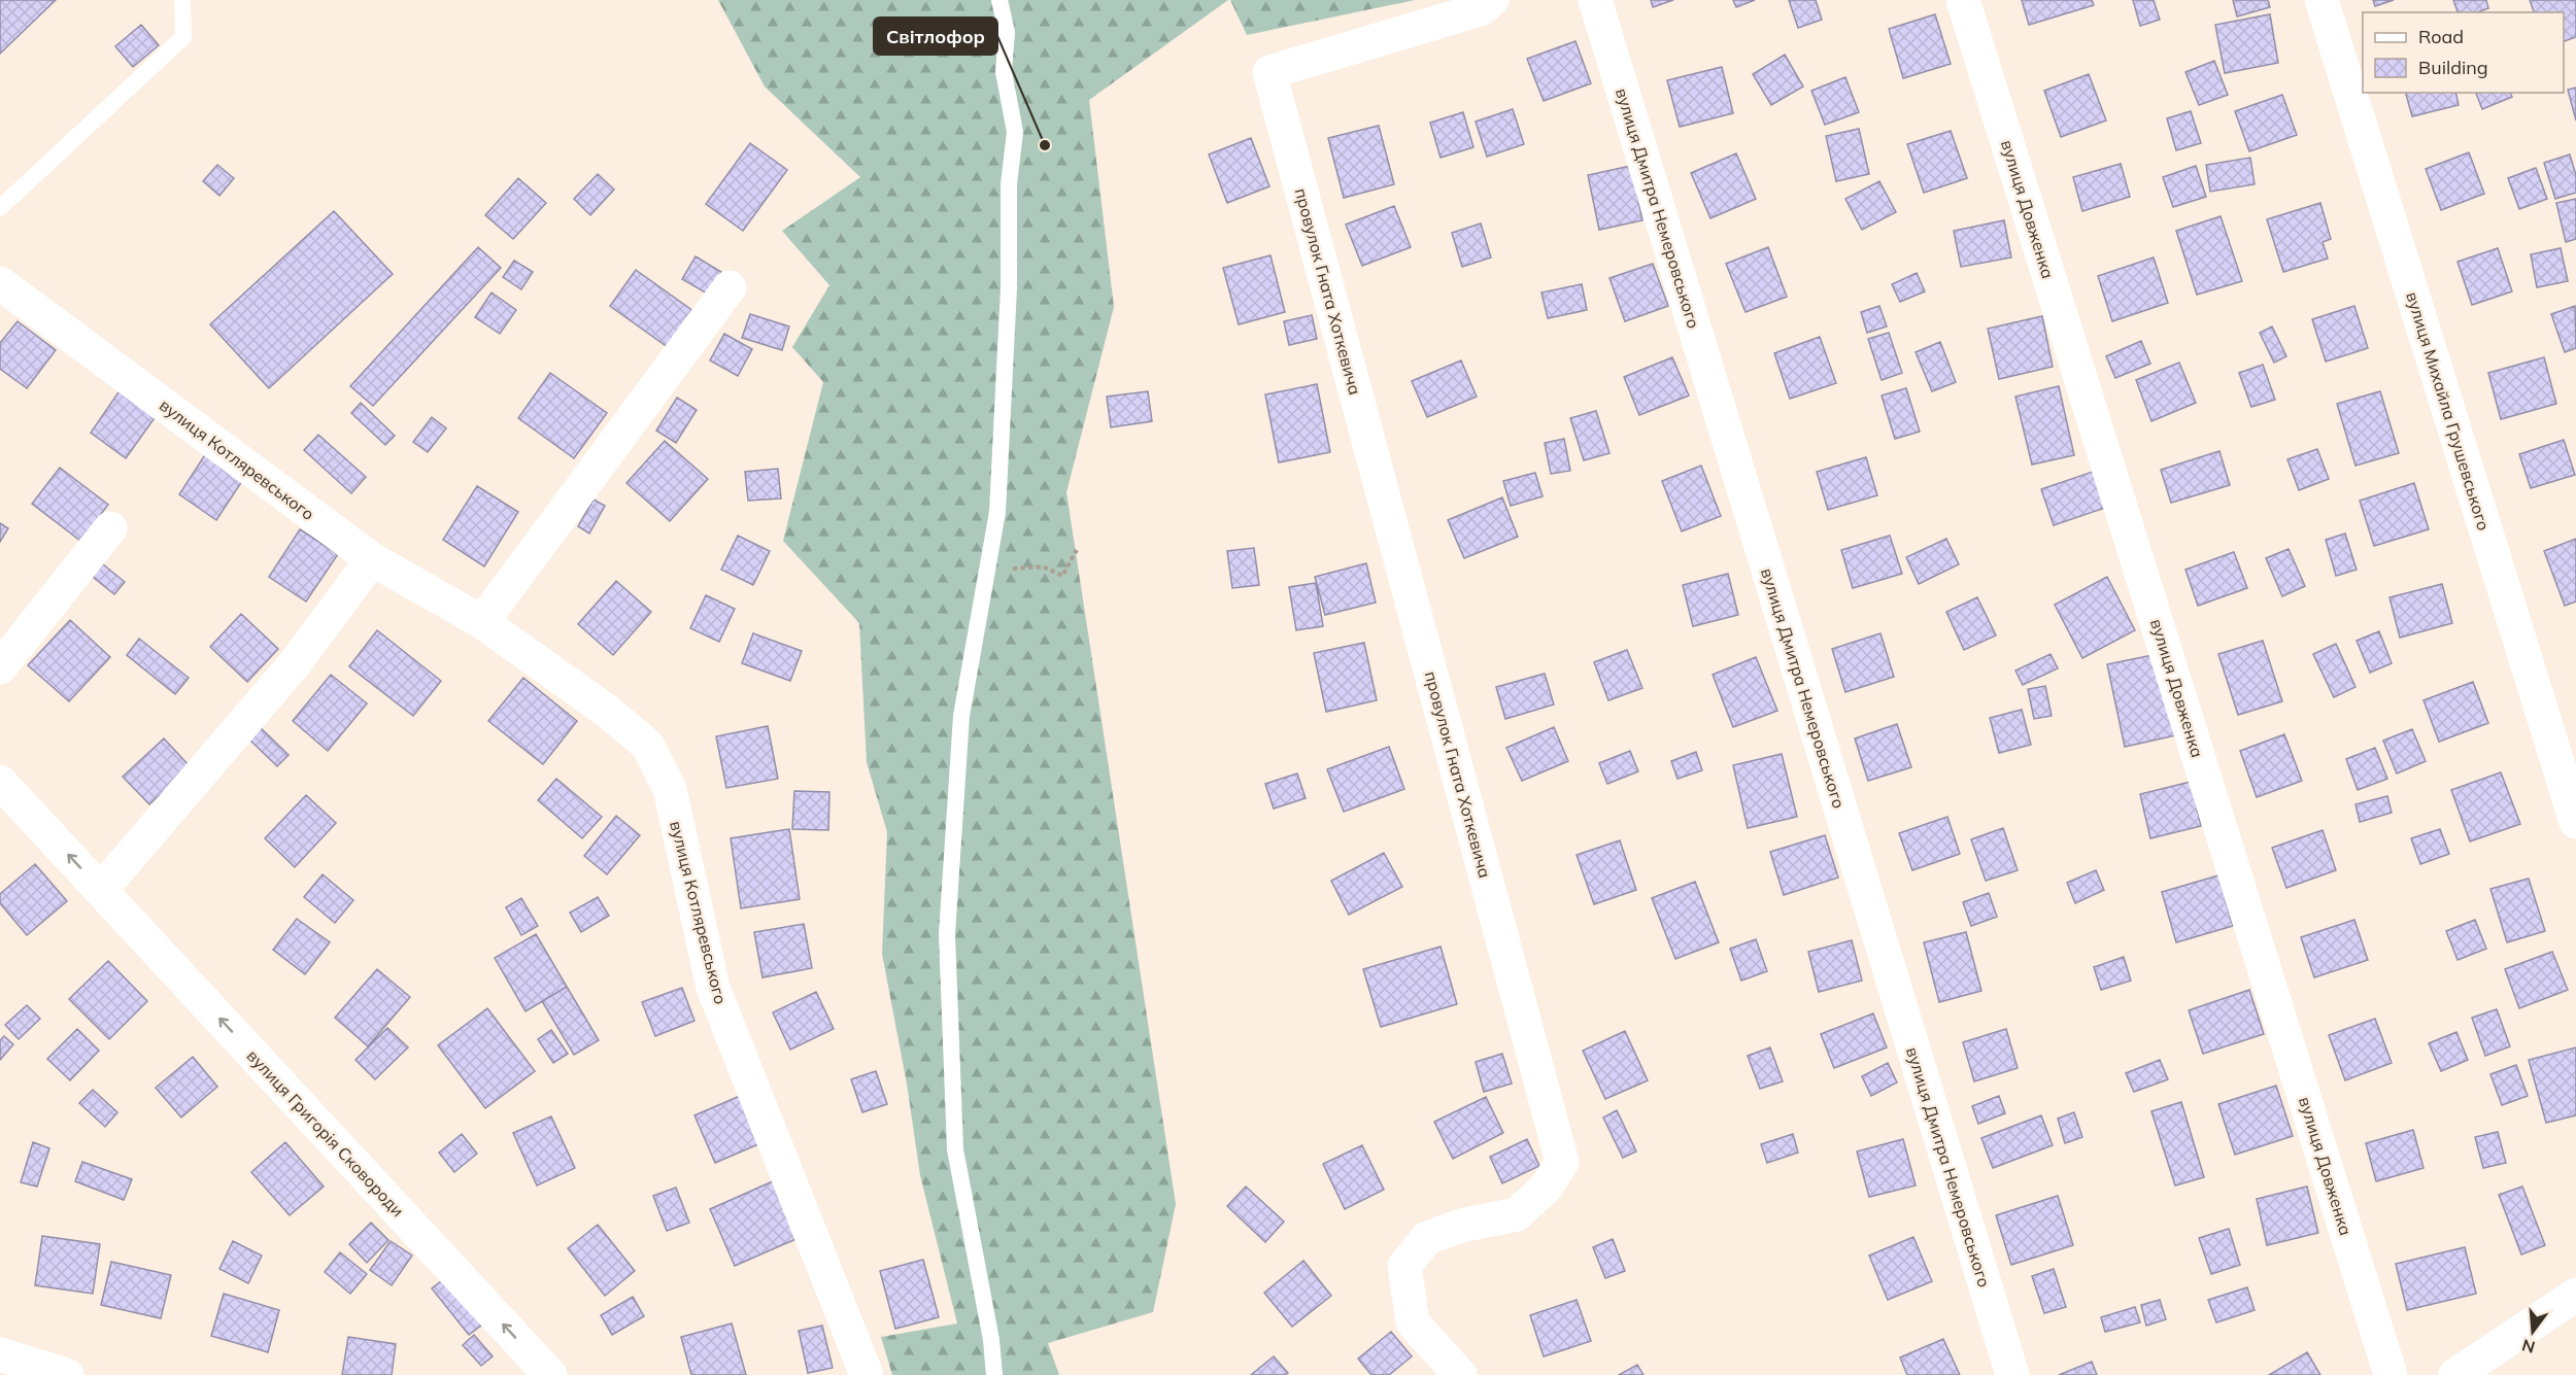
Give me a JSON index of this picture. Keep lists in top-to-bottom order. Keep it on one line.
{"streets":{"street":["вулиця Дмитра Немеровського","вулиця Довженка","провулок Гната Хоткевича","вулиця Михайла Грушевського","вулиця Котляревського","вулиця Григорія Сковороди"]},"one_way":["вулиця Григорія Сковороди"],"places":["Світлофор"],"legend":["Road","Building"],"north":"bottom"}
